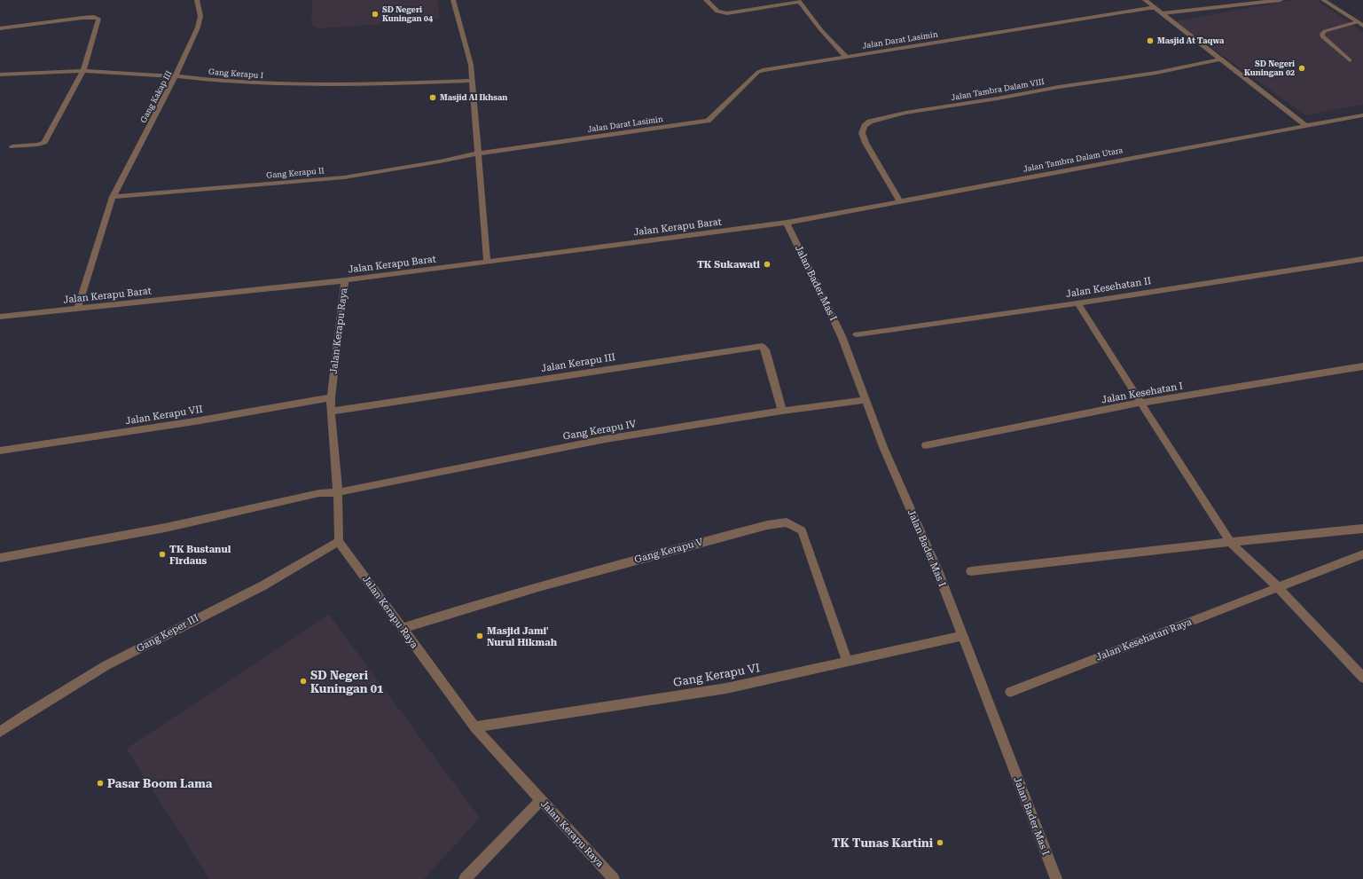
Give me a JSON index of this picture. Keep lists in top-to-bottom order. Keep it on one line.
{"streets":{"street":["Jalan Darat Lasimin","Gang Kerapu I","Jalan Tambra Dalam VIII","Gang Kakap III","Jalan Tambra Dalam Utara","Gang Kerapu II","Jalan Kerapu Barat","Jalan Bader Mas I","Jalan Kesehatan II","Jalan Kerapu Raya","Jalan Kerapu III","Jalan Kesehatan I","Jalan Kerapu VII","Gang Kerapu IV","Gang Kerapu V","Gang Keper III","Jalan Kesehatan Raya","Gang Kerapu VI"]},"crossings":[["Jalan Darat Lasimin","Gang Kerapu II"],["Gang Kerapu I","Gang Kakap III"],["Jalan Tambra Dalam VIII","Jalan Tambra Dalam Utara"],["Gang Kakap III","Gang Kerapu II"],["Gang Kakap III","Jalan Kerapu Barat"],["Jalan Tambra Dalam Utara","Jalan Kerapu Barat"],["Jalan Tambra Dalam Utara","Jalan Bader Mas I"],["Jalan Kerapu Barat","Jalan Bader Mas I"],["Jalan Kerapu Barat","Jalan Kerapu Raya"],["Jalan Bader Mas I","Gang Kerapu IV"],["Jalan Bader Mas I","Gang Kerapu VI"],["Jalan Kerapu Raya","Jalan Kerapu III"],["Jalan Kerapu Raya","Jalan Kerapu VII"],["Jalan Kerapu Raya","Gang Kerapu IV"],["Jalan Kerapu Raya","Gang Kerapu V"],["Jalan Kerapu Raya","Gang Keper III"],["Jalan Kerapu Raya","Gang Kerapu VI"],["Jalan Kerapu III","Gang Kerapu IV"],["Gang Kerapu V","Gang Kerapu VI"]],"places":["SD Negeri Kuningan 04","Masjid At Taqwa","SD Negeri Kuningan 02","Masjid Al Ikhsan","TK Sukawati","TK Bustanul Firdaus","Masjid Jami' Nurul Hikmah","SD Negeri Kuningan 01","Pasar Boom Lama","TK Tunas Kartini"]}
